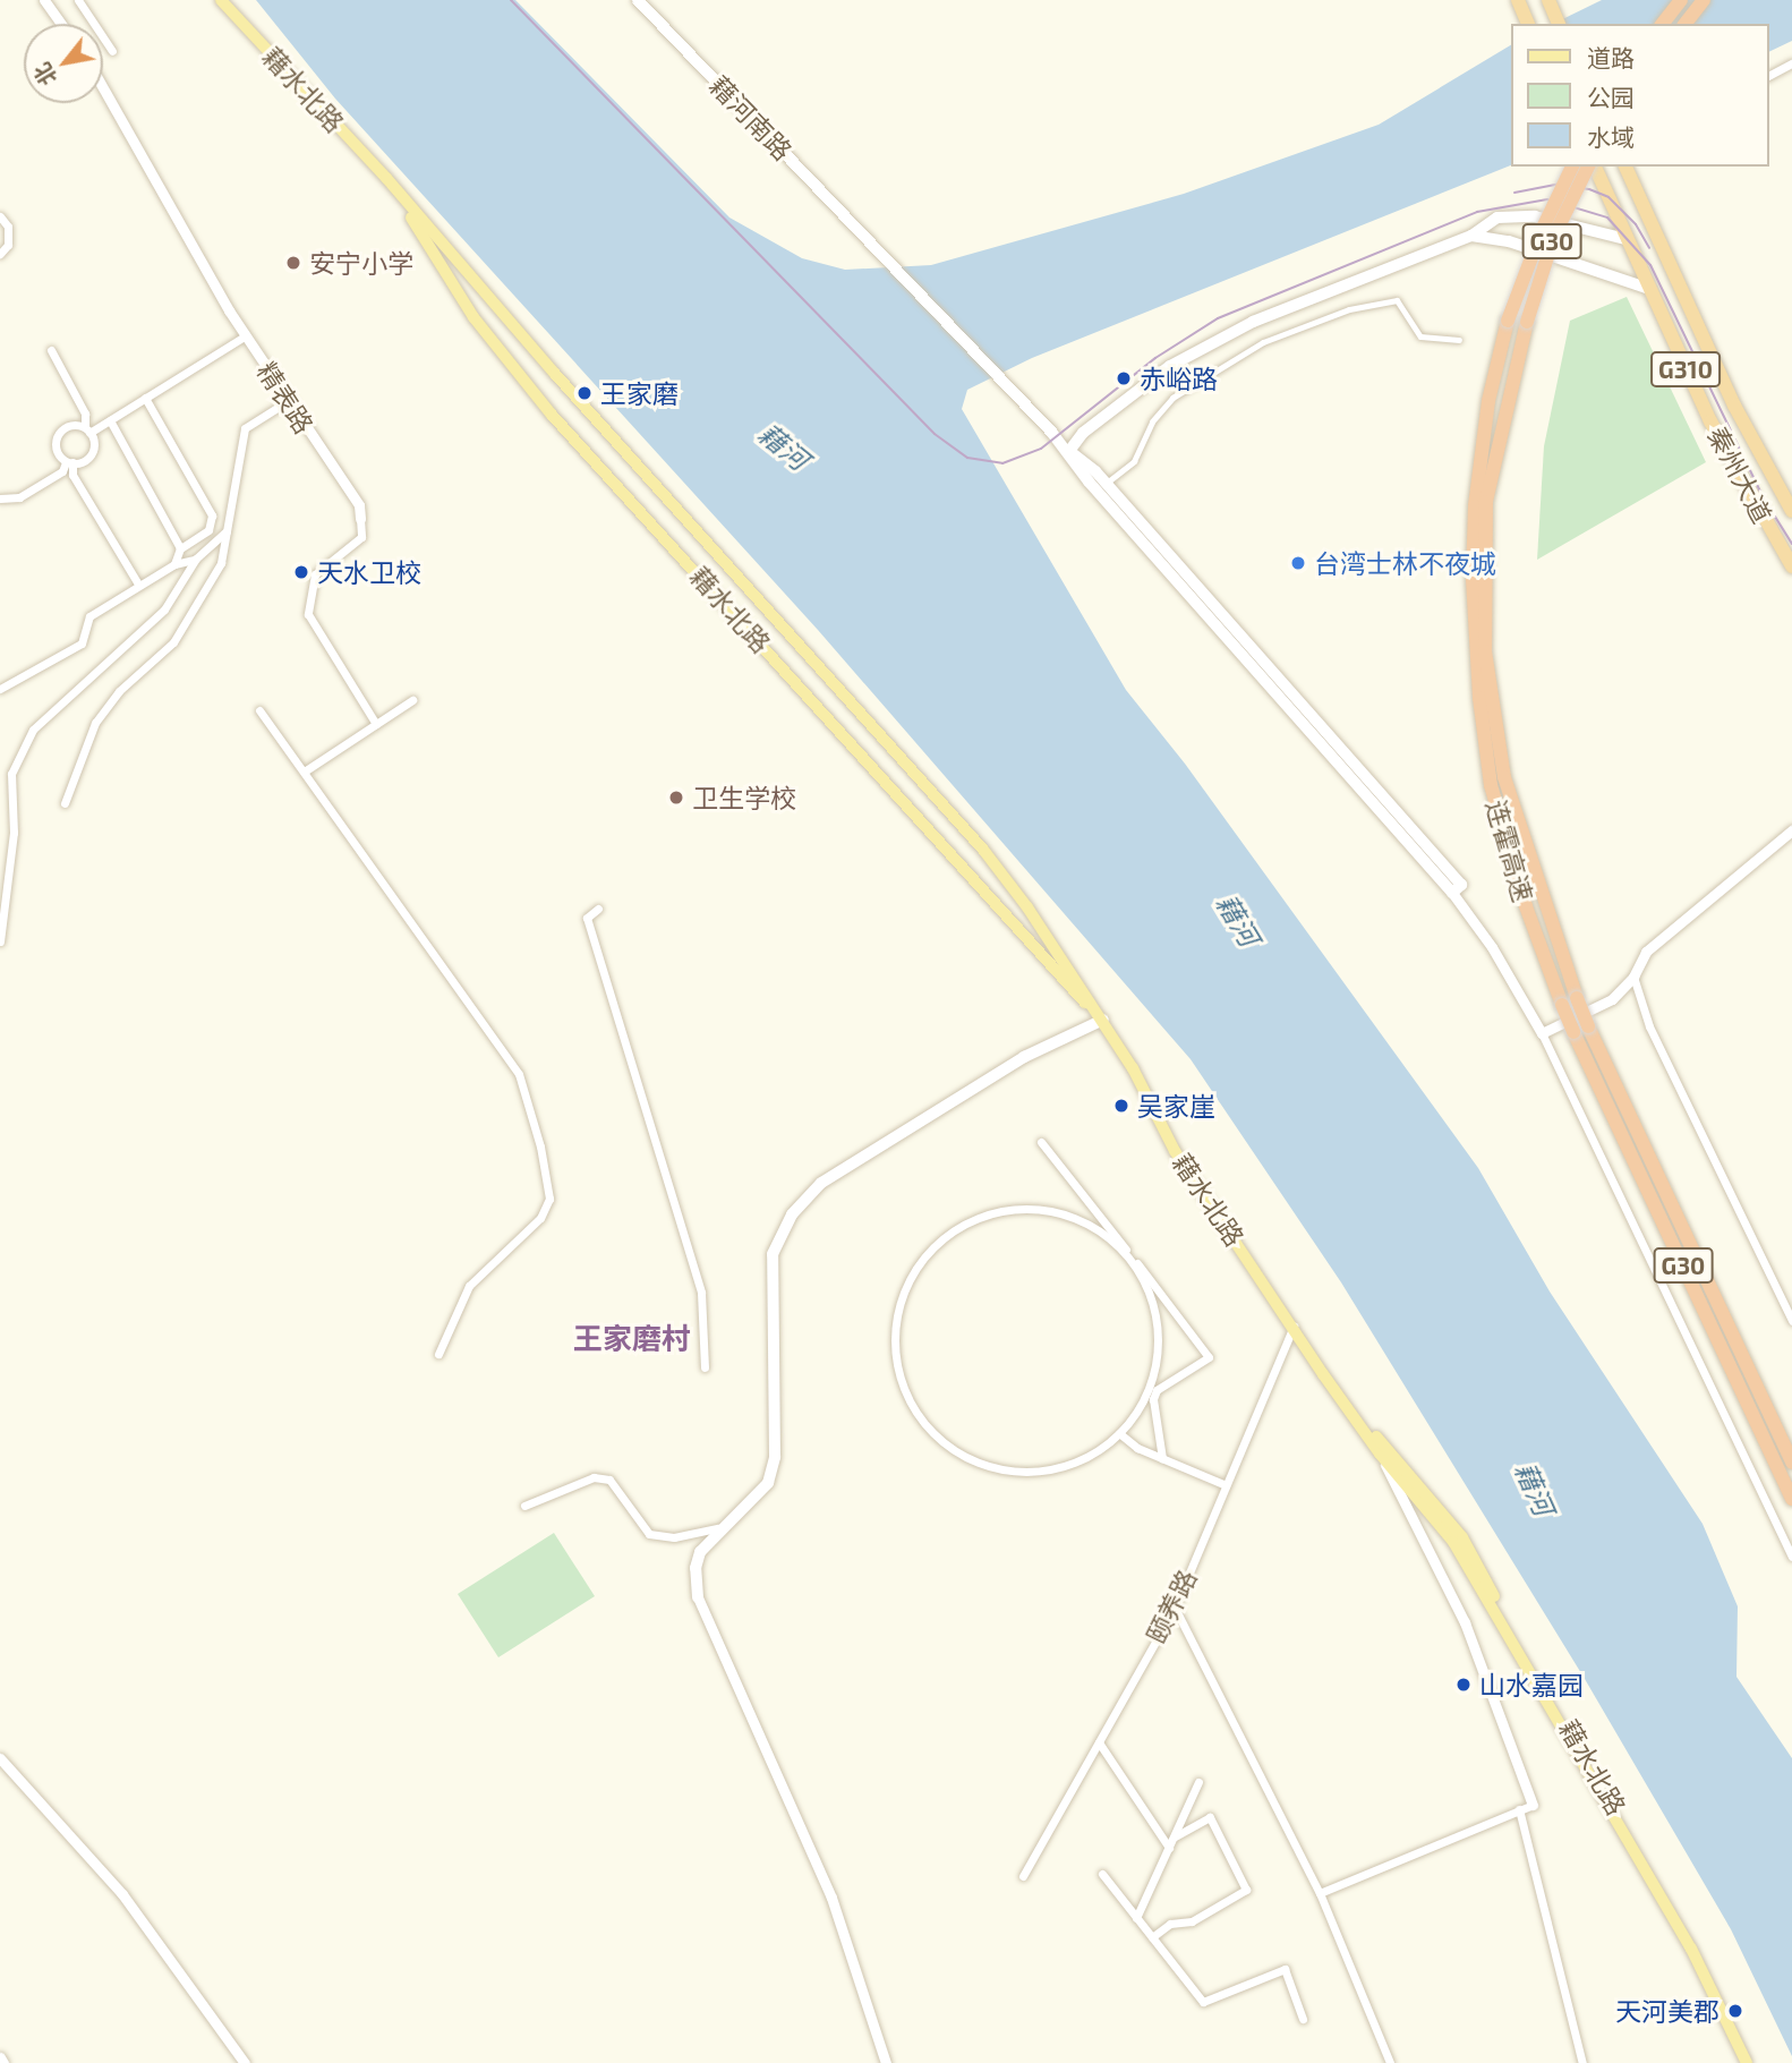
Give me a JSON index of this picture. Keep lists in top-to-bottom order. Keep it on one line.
{"streets":{"highway":["G30","G310","秦州大道","连霍高速"],"main road":["藉水北路","藉河南路"],"street":["精表路","颐养路"]},"crossings":[["藉水北路","颐养路"]],"districts":["王家磨村"],"water":["藉河"],"places":["安宁小学","赤峪路","王家磨","台湾士林不夜城","天水卫校","卫生学校","吴家崖","山水嘉园","天河美郡"],"legend":["道路","公园","水域"],"north":"bottom left"}
